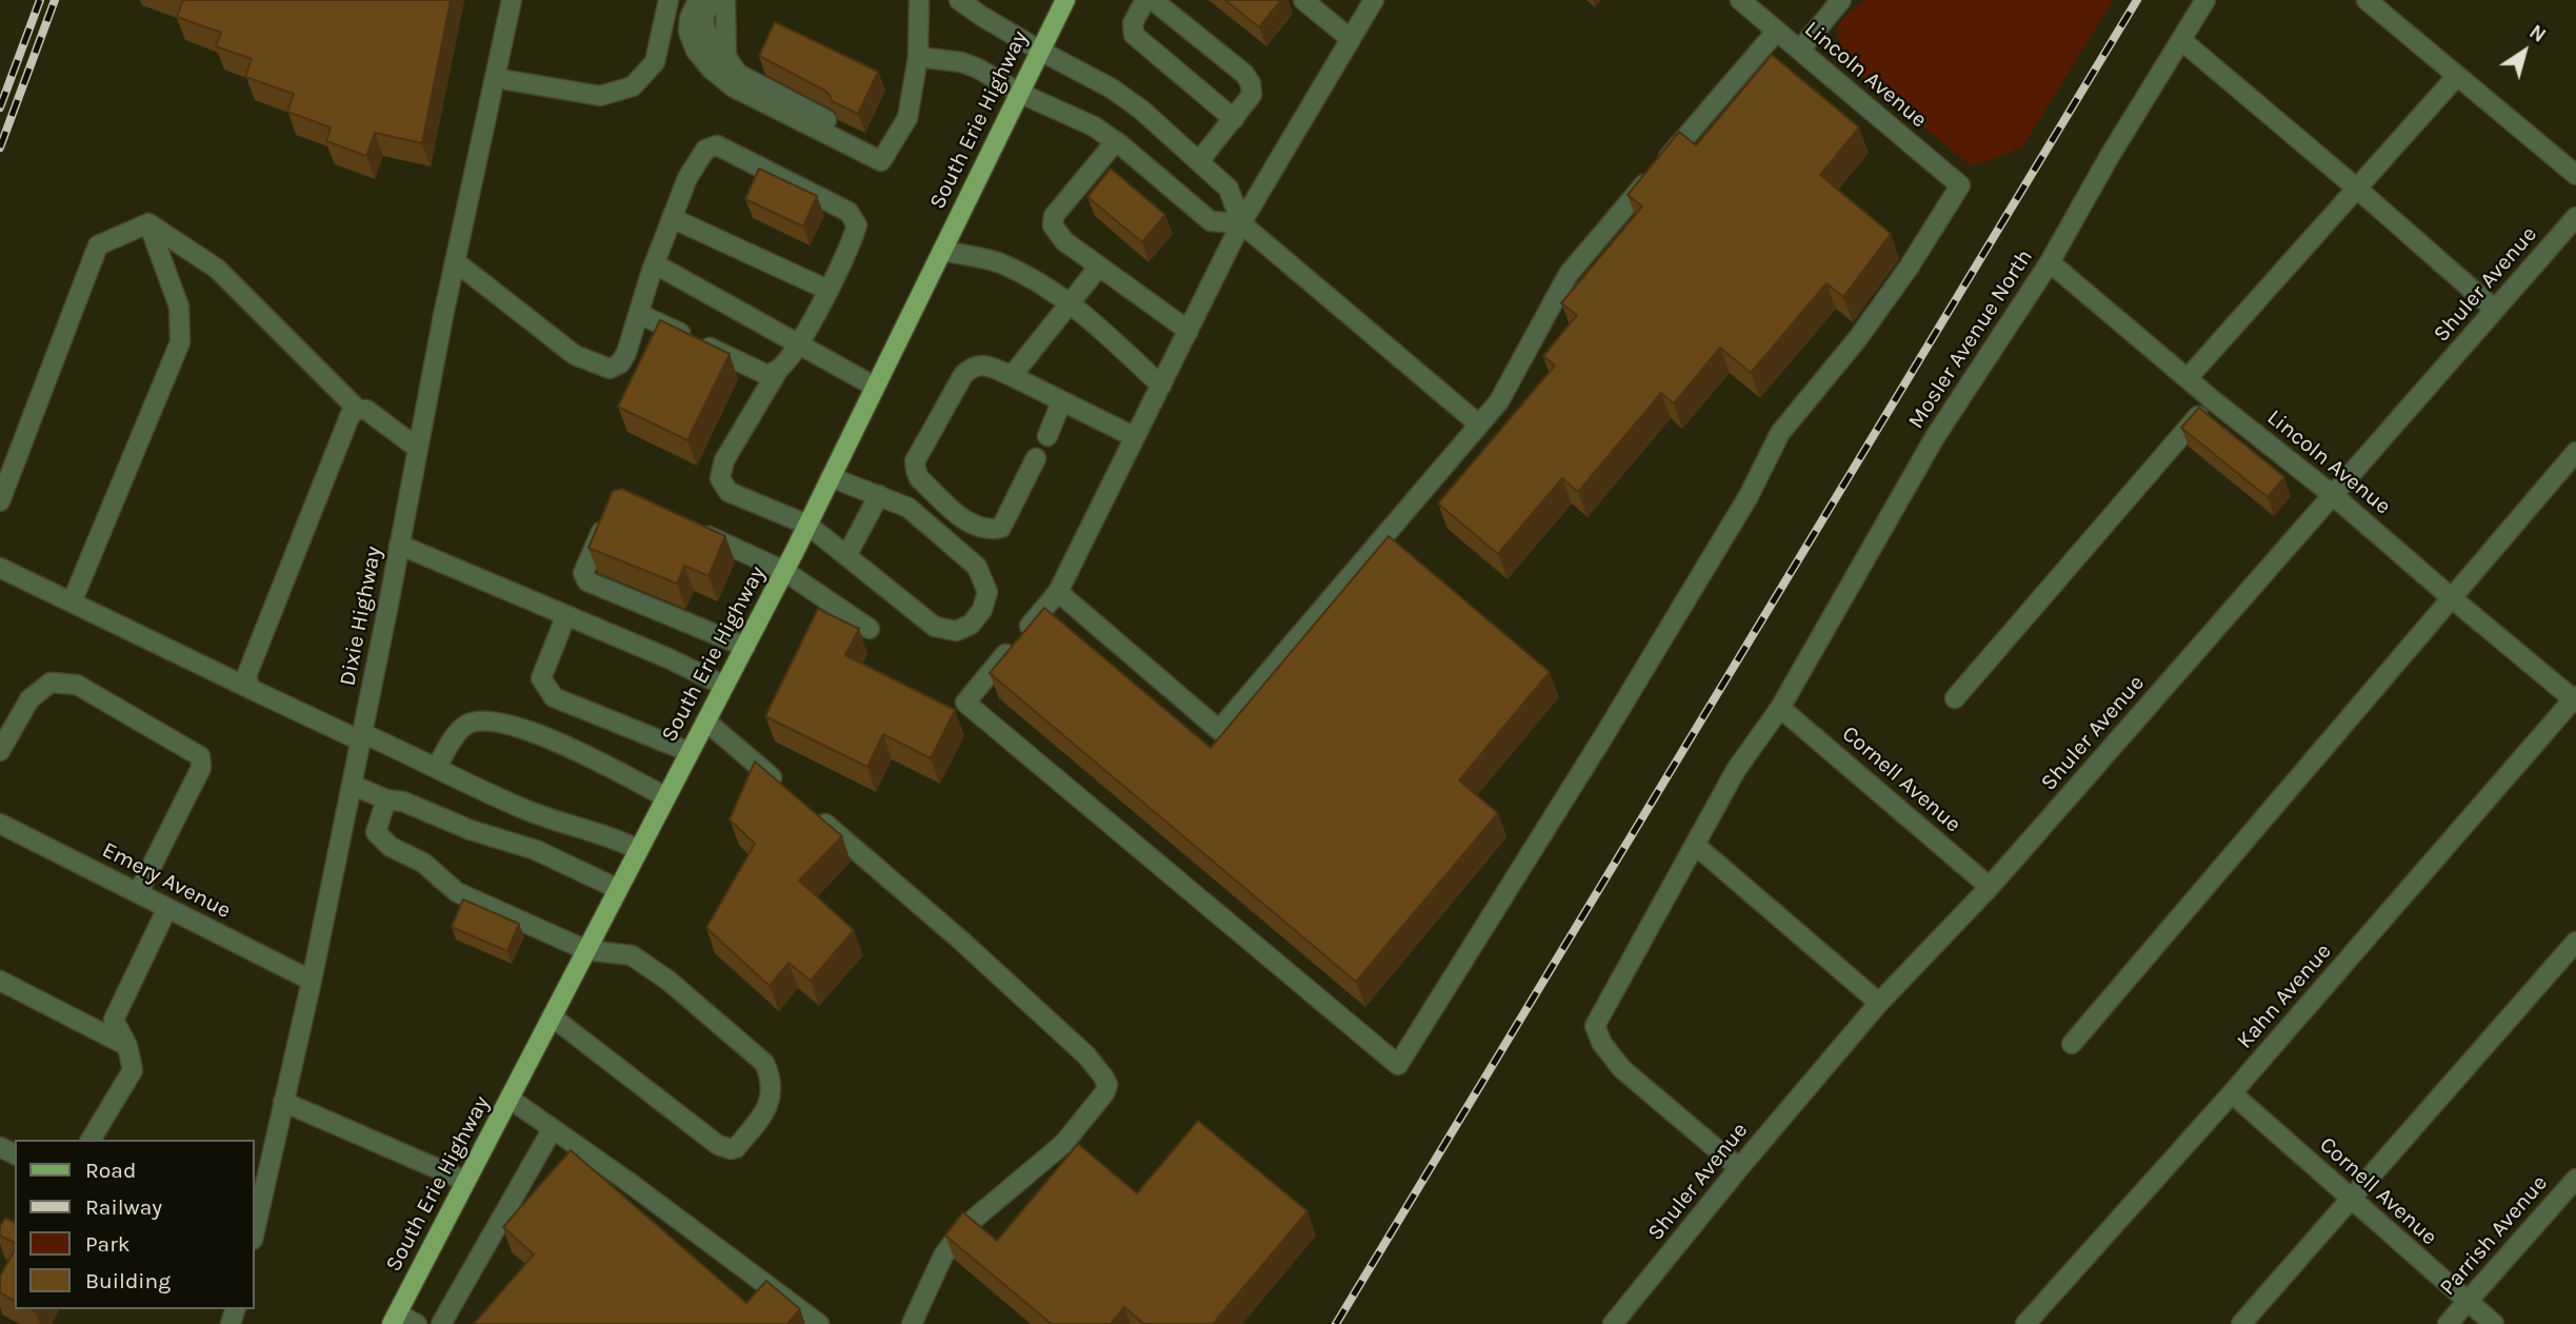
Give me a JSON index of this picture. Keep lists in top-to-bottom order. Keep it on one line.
{"streets":{"main road":["South Erie Highway"],"street":["Lincoln Avenue","Shuler Avenue","Mosler Avenue North","Dixie Highway","Cornell Avenue","Emery Avenue","Kahn Avenue","Parrish Avenue"]},"crossings":[["Lincoln Avenue","Shuler Avenue"],["Lincoln Avenue","Mosler Avenue North"],["Lincoln Avenue","Kahn Avenue"],["Shuler Avenue","Mosler Avenue North"],["Shuler Avenue","Cornell Avenue"],["Mosler Avenue North","Cornell Avenue"],["Dixie Highway","Emery Avenue"],["Cornell Avenue","Kahn Avenue"],["Cornell Avenue","Parrish Avenue"]],"legend":["Road","Railway","Park","Building"],"north":"top right"}
